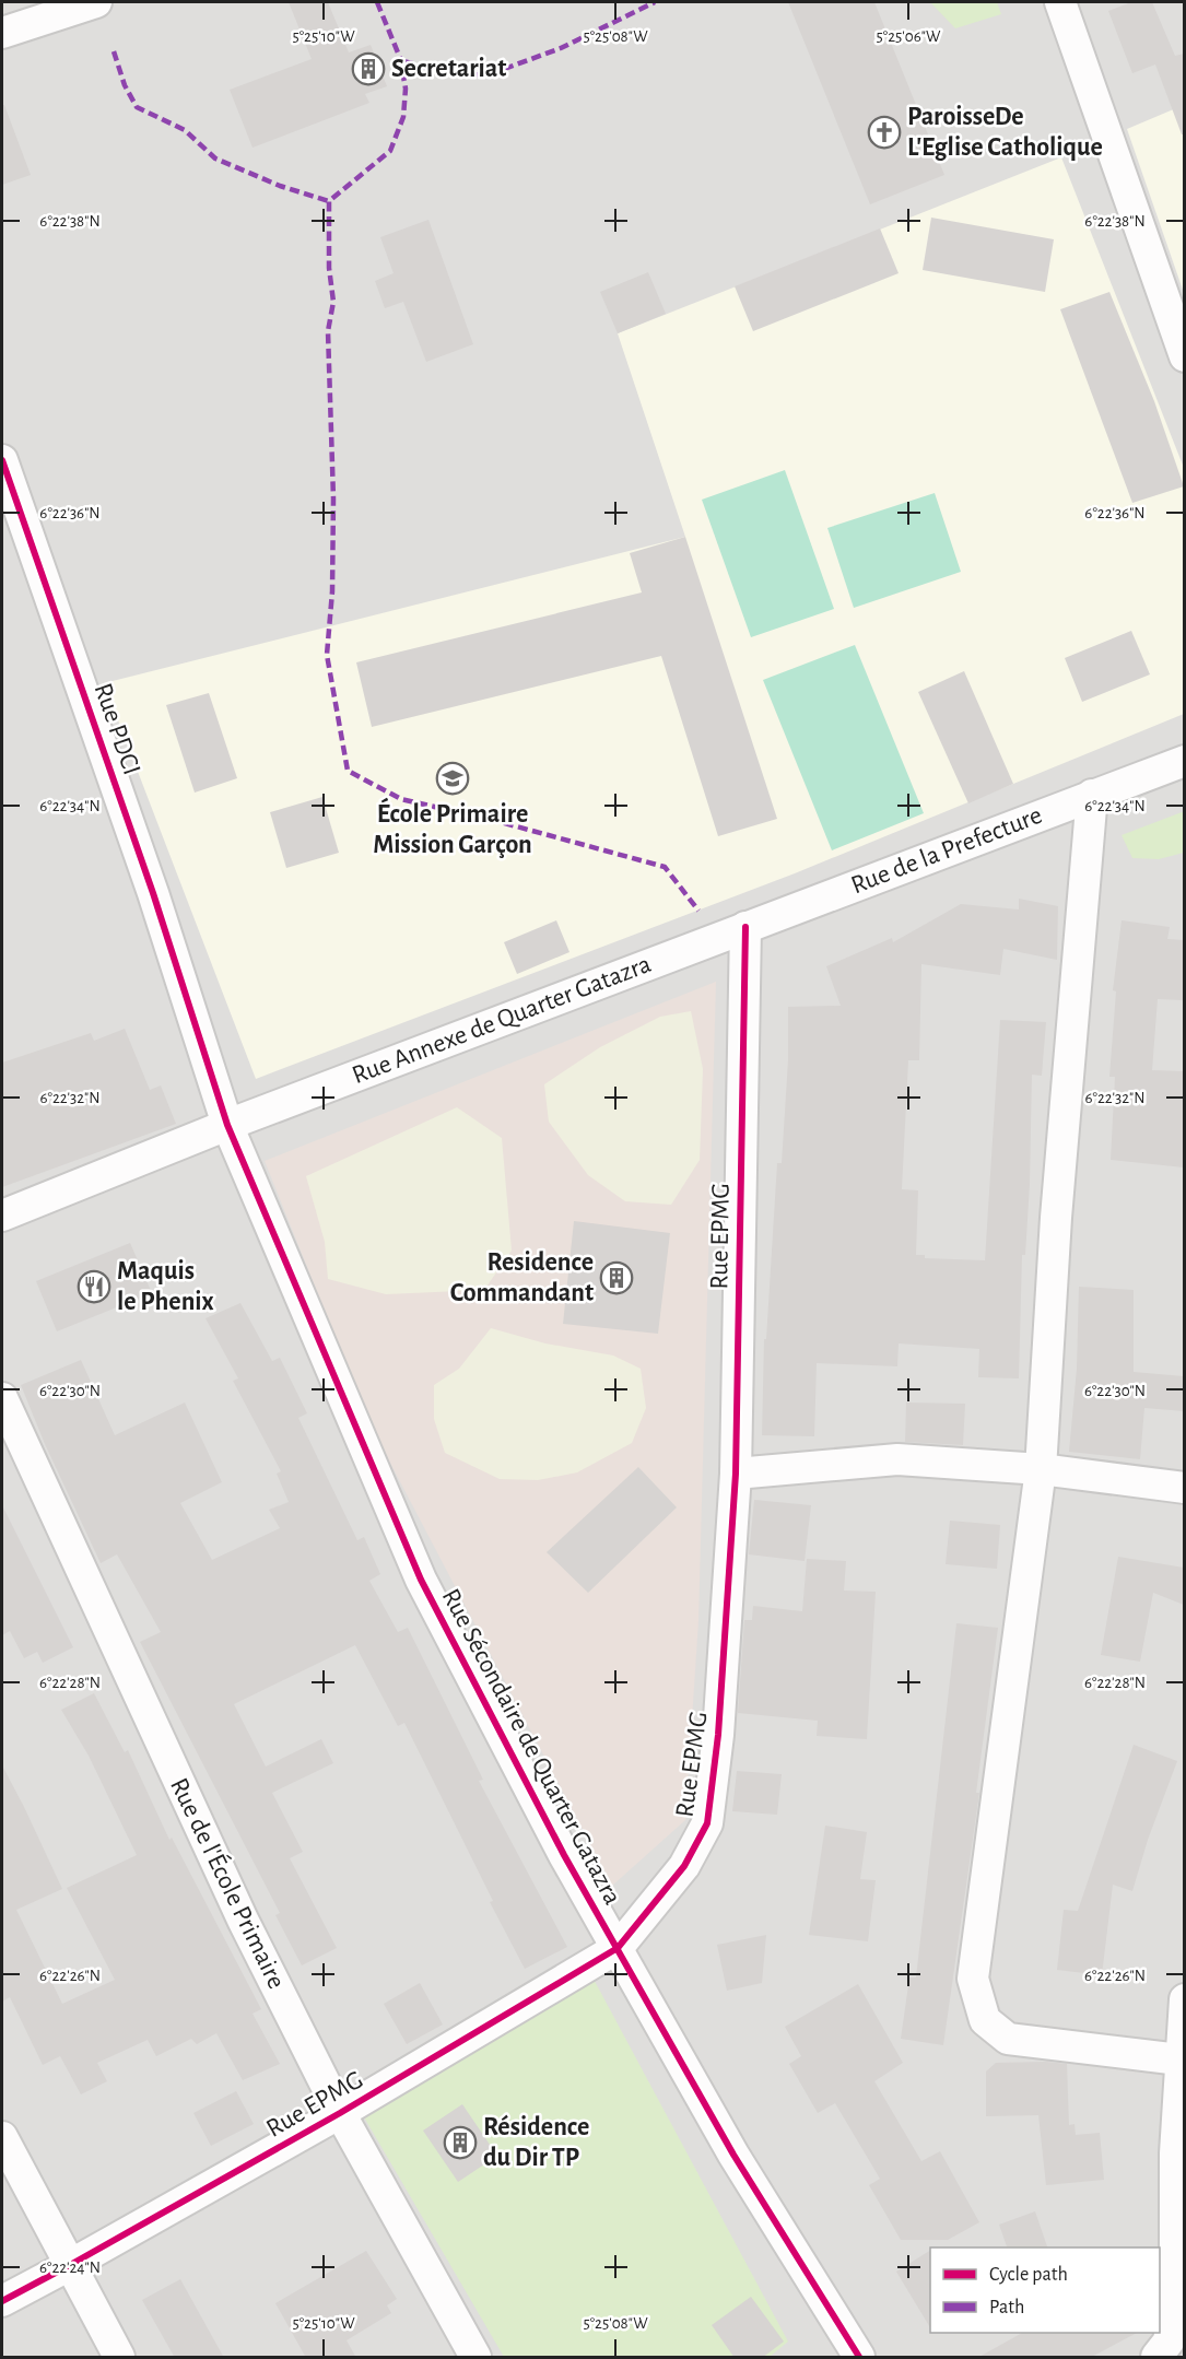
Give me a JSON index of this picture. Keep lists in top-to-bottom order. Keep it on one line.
{"streets":{"street":["Rue PDCI","Rue de la Prefecture","Rue Annexe de Quarter Gatazra","Rue EPMG","Rue Sécondaire de Quarter Gatazra","Rue de l'École Primaire"]},"crossings":[["Rue PDCI","Rue Annexe de Quarter Gatazra"],["Rue PDCI","Rue Sécondaire de Quarter Gatazra"],["Rue de la Prefecture","Rue Annexe de Quarter Gatazra"],["Rue de la Prefecture","Rue EPMG"],["Rue Annexe de Quarter Gatazra","Rue EPMG"],["Rue Annexe de Quarter Gatazra","Rue Sécondaire de Quarter Gatazra"],["Rue EPMG","Rue Sécondaire de Quarter Gatazra"],["Rue EPMG","Rue de l'École Primaire"]],"places":{"building":["Secretariat","Residence Commandant","Résidence du Dir TP"],"church":["ParoisseDe L'Eglise Catholique"],"school or university":["École Primaire Mission Garçon"],"restaurant":["Maquis le Phenix"]},"legend":["Cycle path","Path"],"coordinates":["5°25'10\"W","5°25'08\"W","5°25'06\"W","6°22'38\"N","6°22'36\"N","6°22'34\"N","6°22'32\"N","6°22'30\"N","6°22'28\"N","6°22'26\"N","6°22'24\"N"]}
